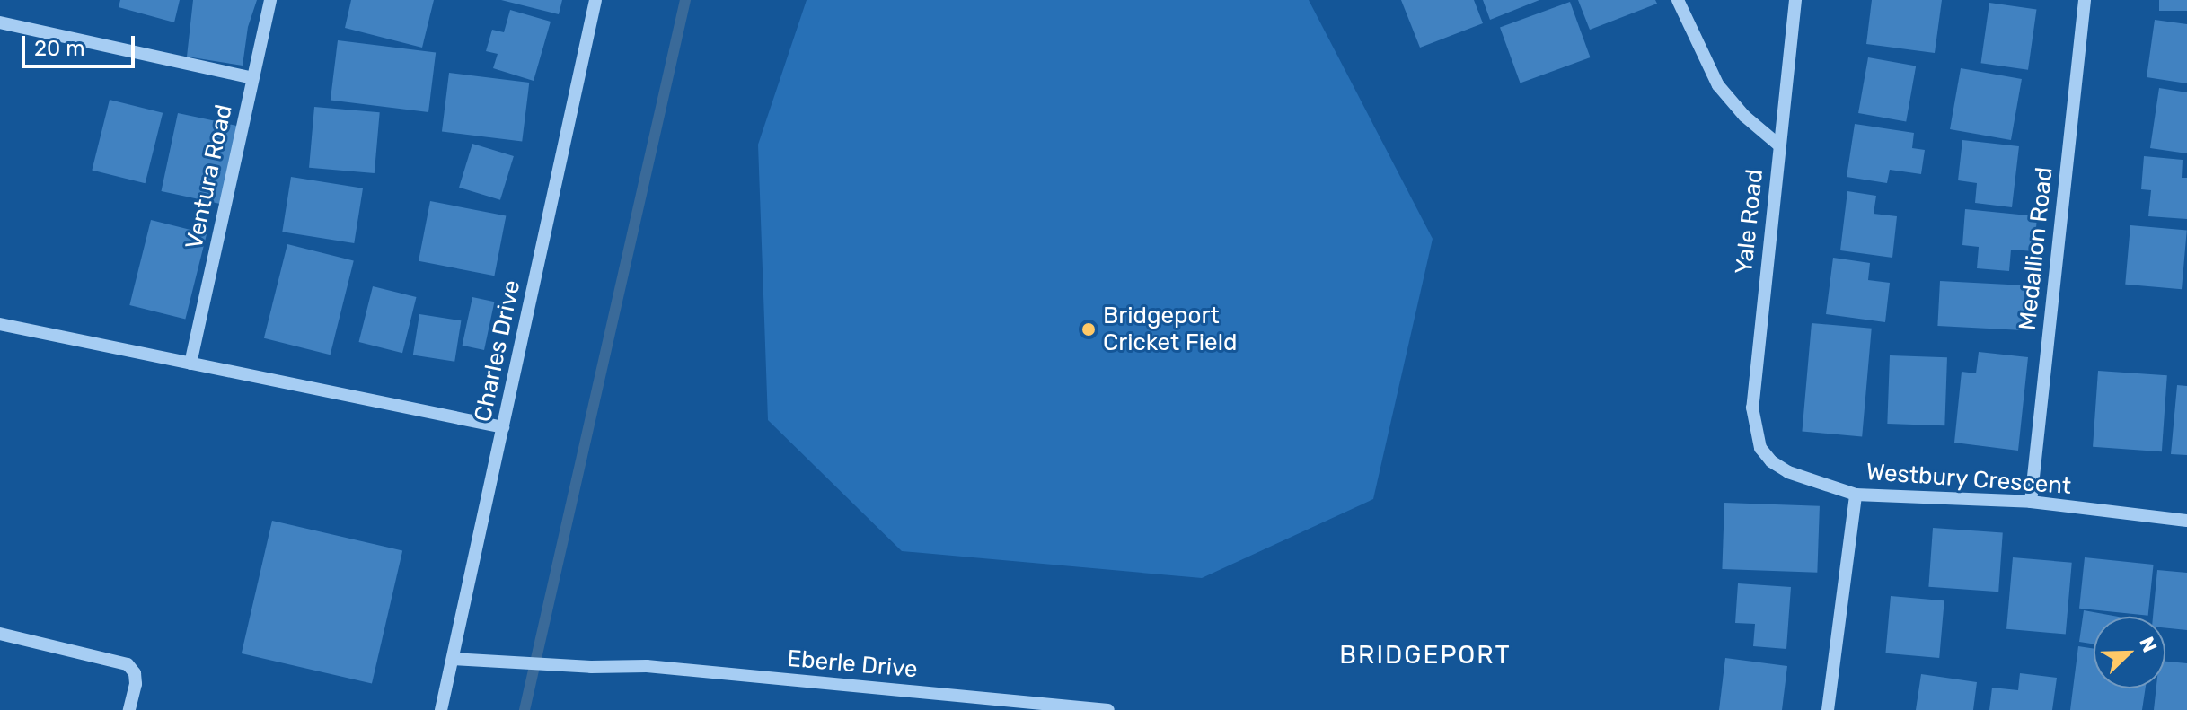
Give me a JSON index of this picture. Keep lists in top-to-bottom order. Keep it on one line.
{"streets":{"street":["Ventura Road","Yale Road","Medallion Road","Charles Drive","Westbury Crescent","Eberle Drive"]},"crossings":[["Yale Road","Westbury Crescent"],["Medallion Road","Westbury Crescent"],["Charles Drive","Eberle Drive"]],"districts":["BRIDGEPORT"],"places":["Bridgeport Cricket Field"],"scale_bar":"20 m","north":"top right"}
